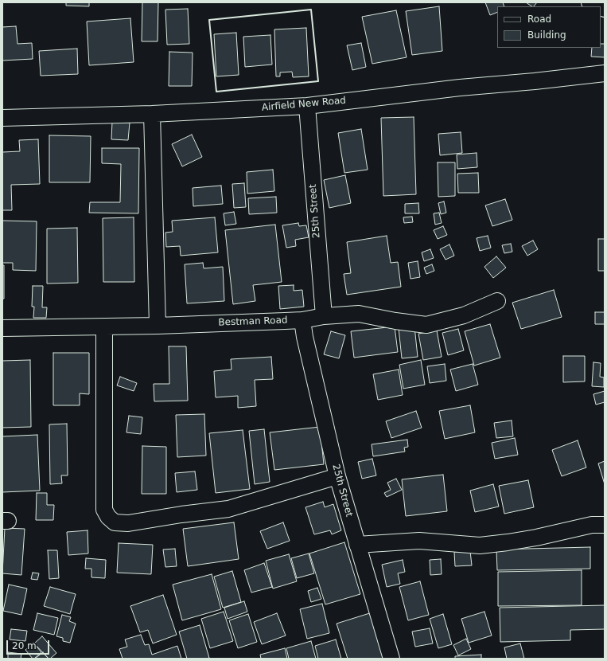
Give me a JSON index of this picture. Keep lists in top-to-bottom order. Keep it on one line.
{"streets":{"street":["Airfield New Road","25th Street","Bestman Road"]},"crossings":[["Airfield New Road","25th Street"],["25th Street","Bestman Road"]],"legend":["Road","Building"],"scale_bar":"20 m"}
